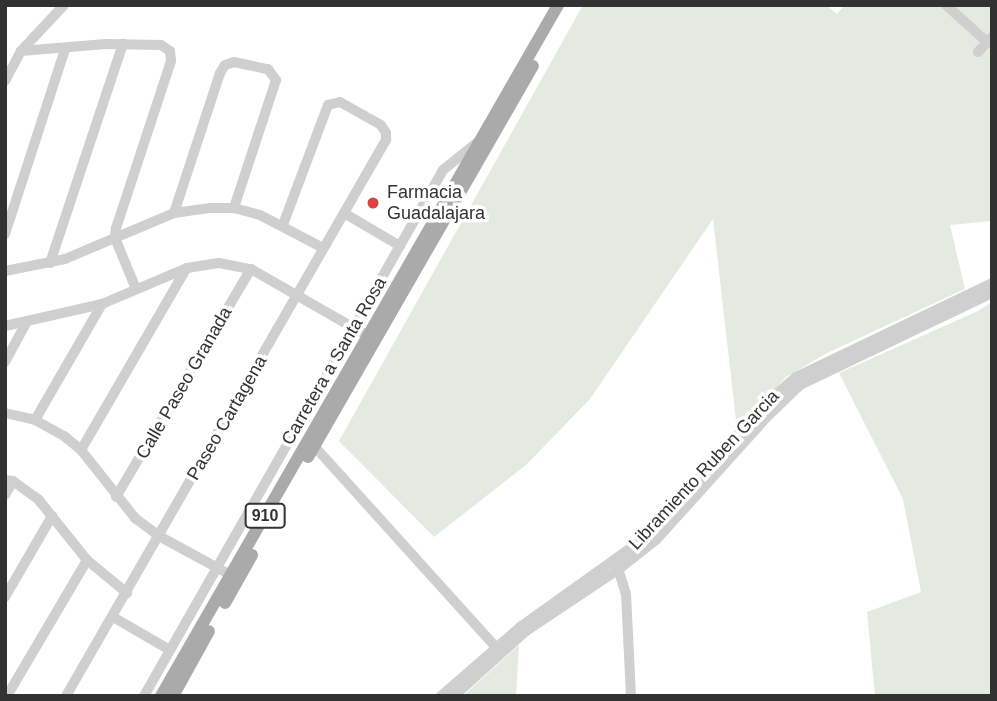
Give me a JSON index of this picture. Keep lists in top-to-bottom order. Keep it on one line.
{"streets":{"main road":["Carretera a Santa Rosa","910"],"street":["Calle Paseo Granada","Paseo Cartagena","Libramiento Ruben Garcia"]},"crossings":[["Carretera a Santa Rosa","910"]],"places":["Farmacia Guadalajara"]}
